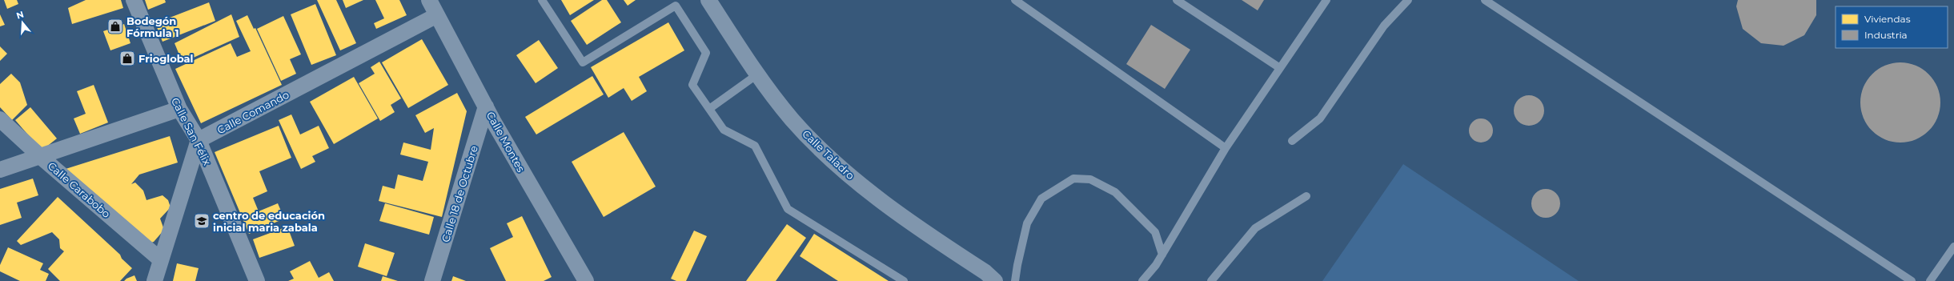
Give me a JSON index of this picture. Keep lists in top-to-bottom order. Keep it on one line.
{"streets":{"street":["Calle Comando","Calle San Félix","Calle Montes","Calle Taladro","Calle Carabobo","Calle 18 de Octubre"]},"crossings":[["Calle Comando","Calle San Félix"],["Calle Comando","Calle Montes"],["Calle Montes","Calle 18 de Octubre"]],"places":{"shop":["Bodegón Fórmula 1","Frioglobal"],"school or university":["centro de educación inicial maria zabala"]},"legend":["Viviendas","Industria"],"north":"top"}
